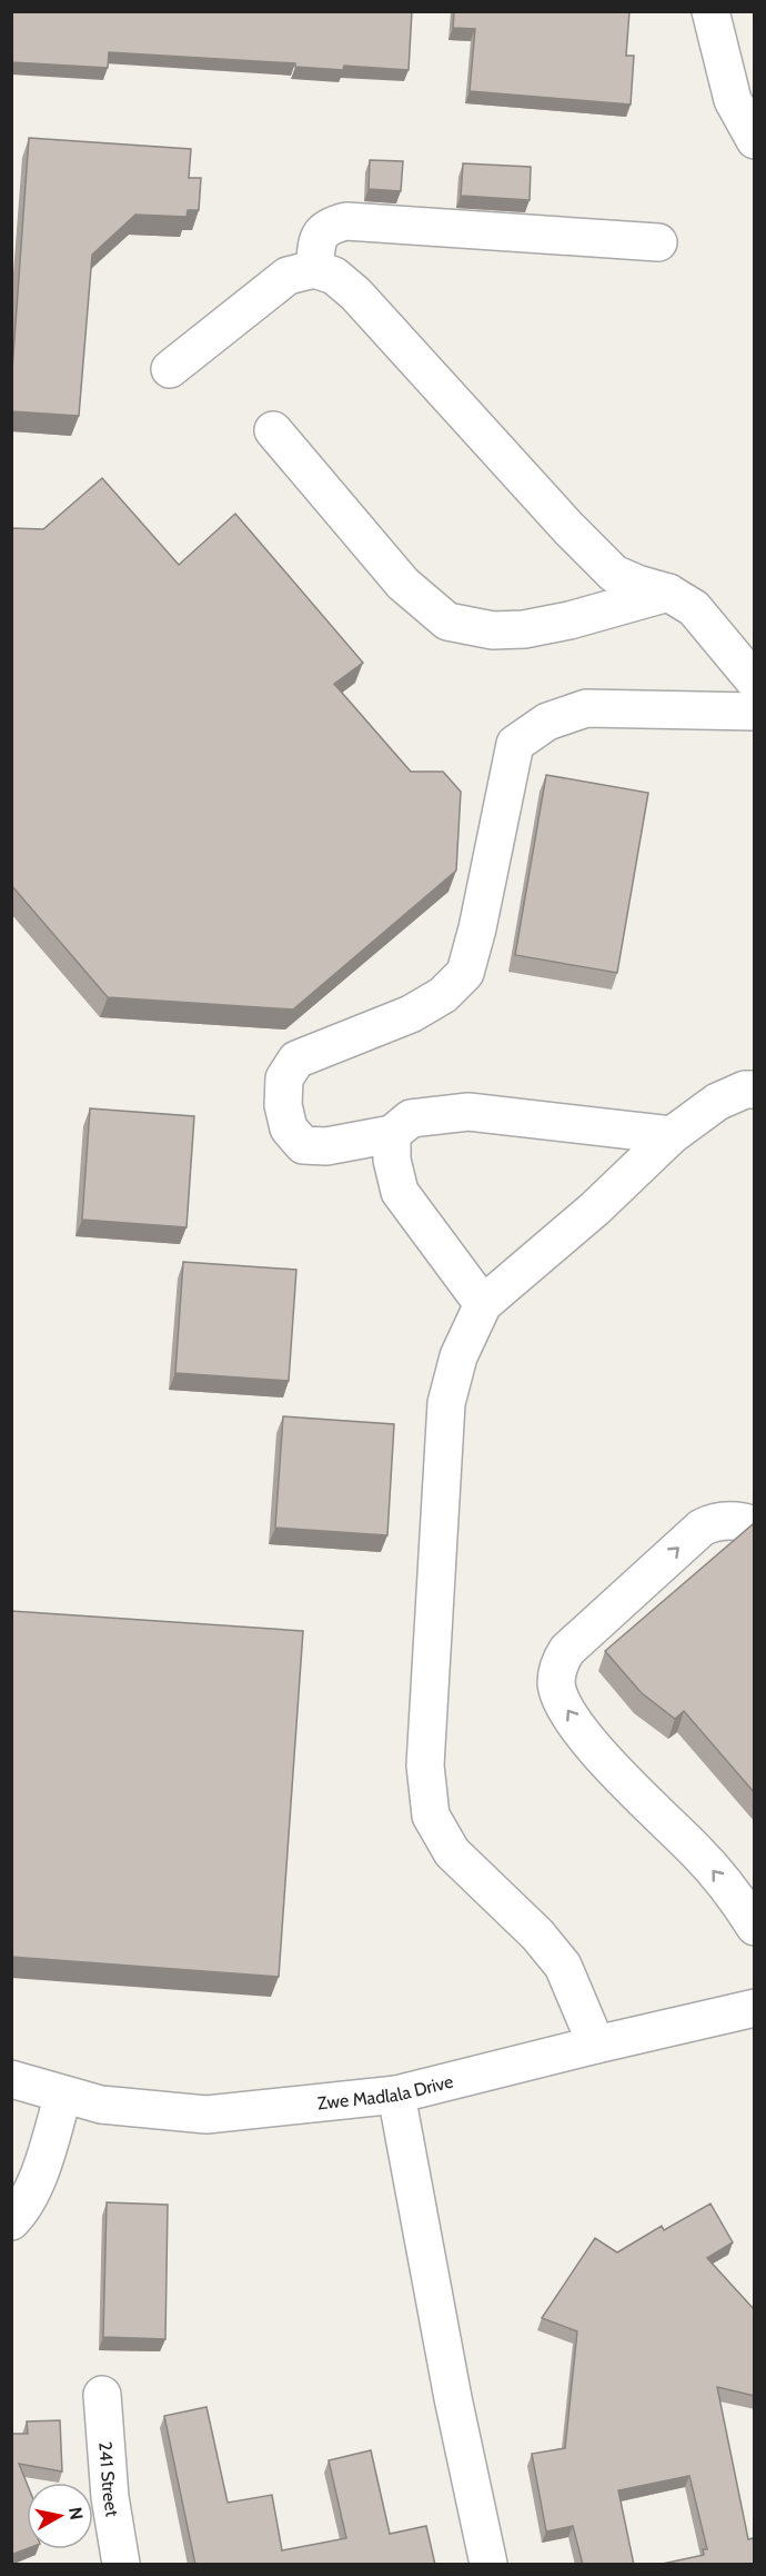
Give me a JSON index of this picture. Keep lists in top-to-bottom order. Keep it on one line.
{"streets":{"street":["Zwe Madlala Drive","241 Street"]},"north":"right"}
